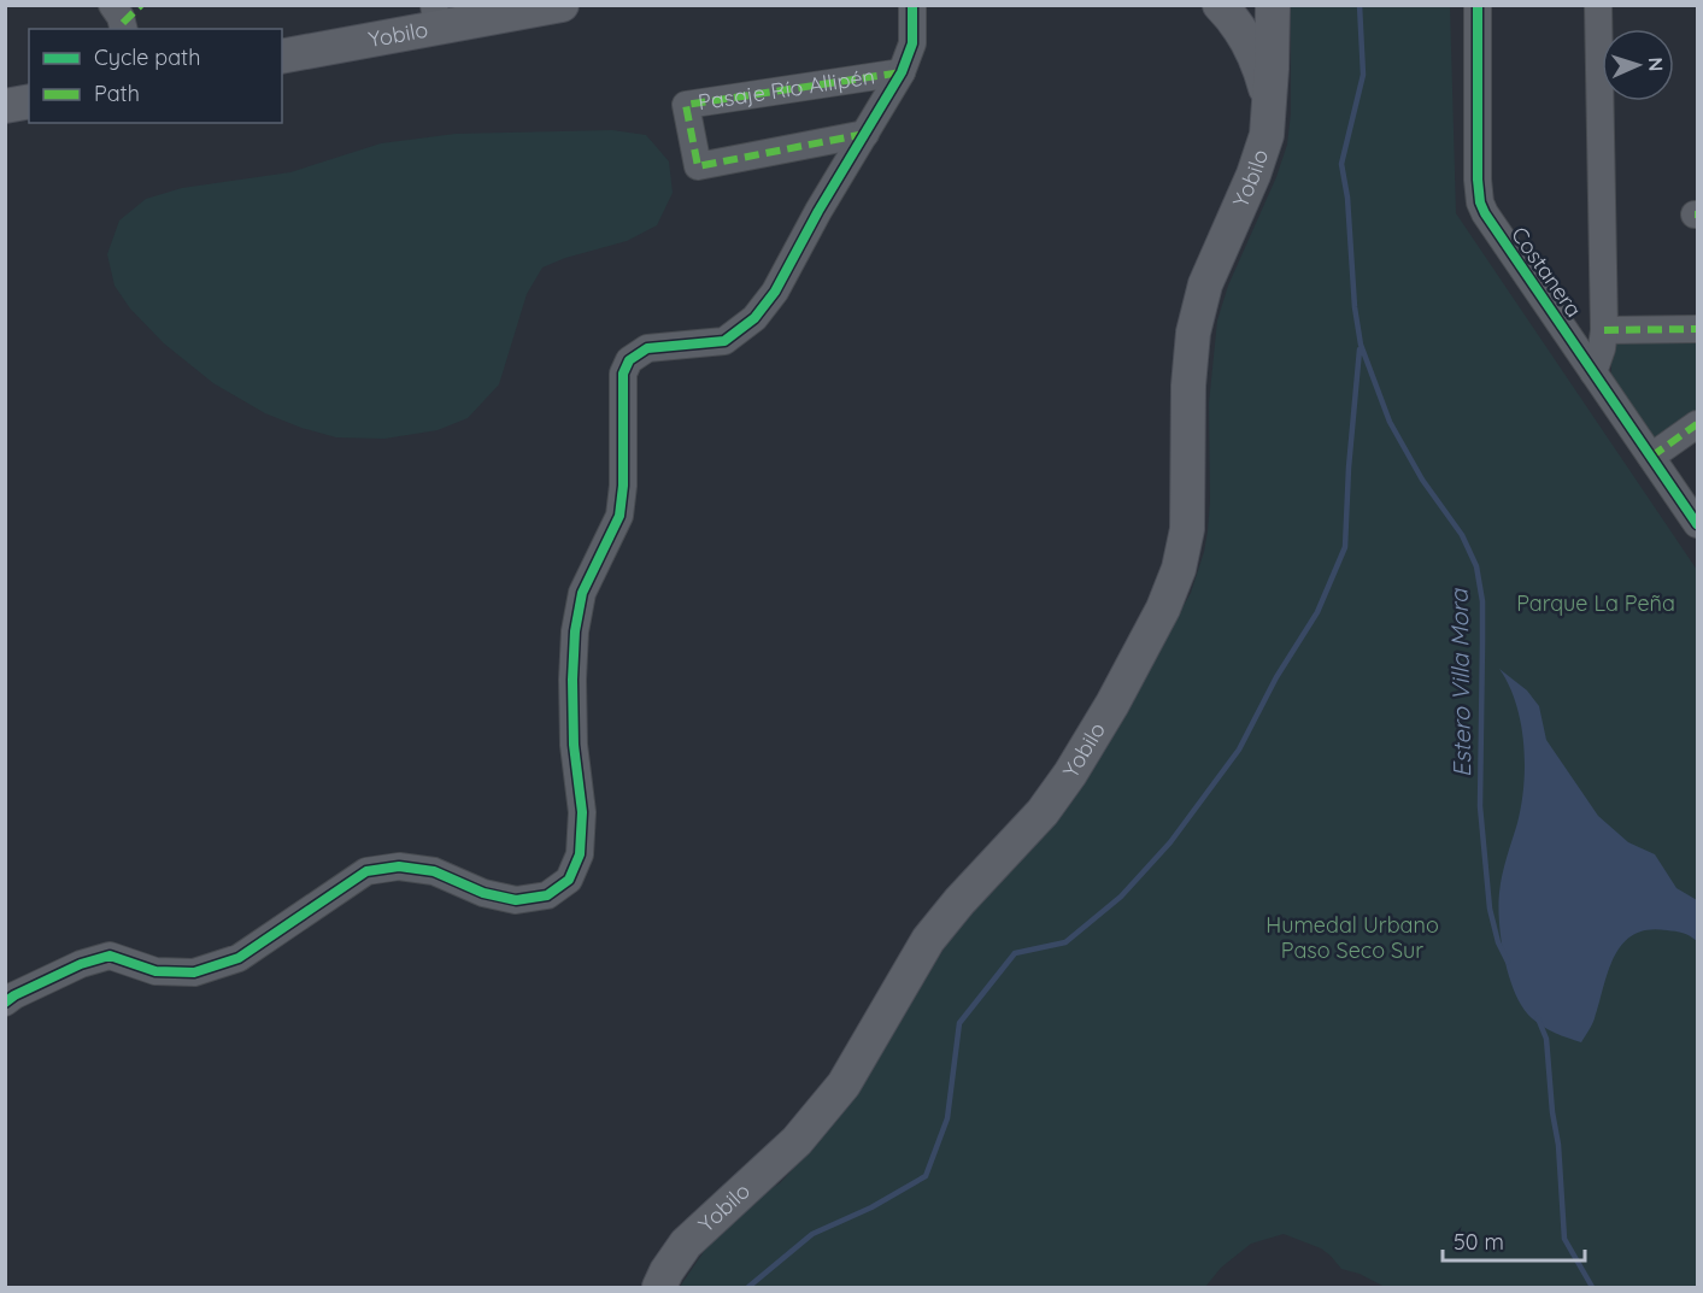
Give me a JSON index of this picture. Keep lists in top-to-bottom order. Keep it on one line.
{"streets":{"main road":["Yobilo"],"street":["Pasaje Río Allipén","Costanera"]},"water":["Estero Villa Mora"],"parks":["Parque La Peña","Humedal Urbano Paso Seco Sur"],"legend":["Cycle path","Path"],"scale_bar":"50 m","north":"right"}
